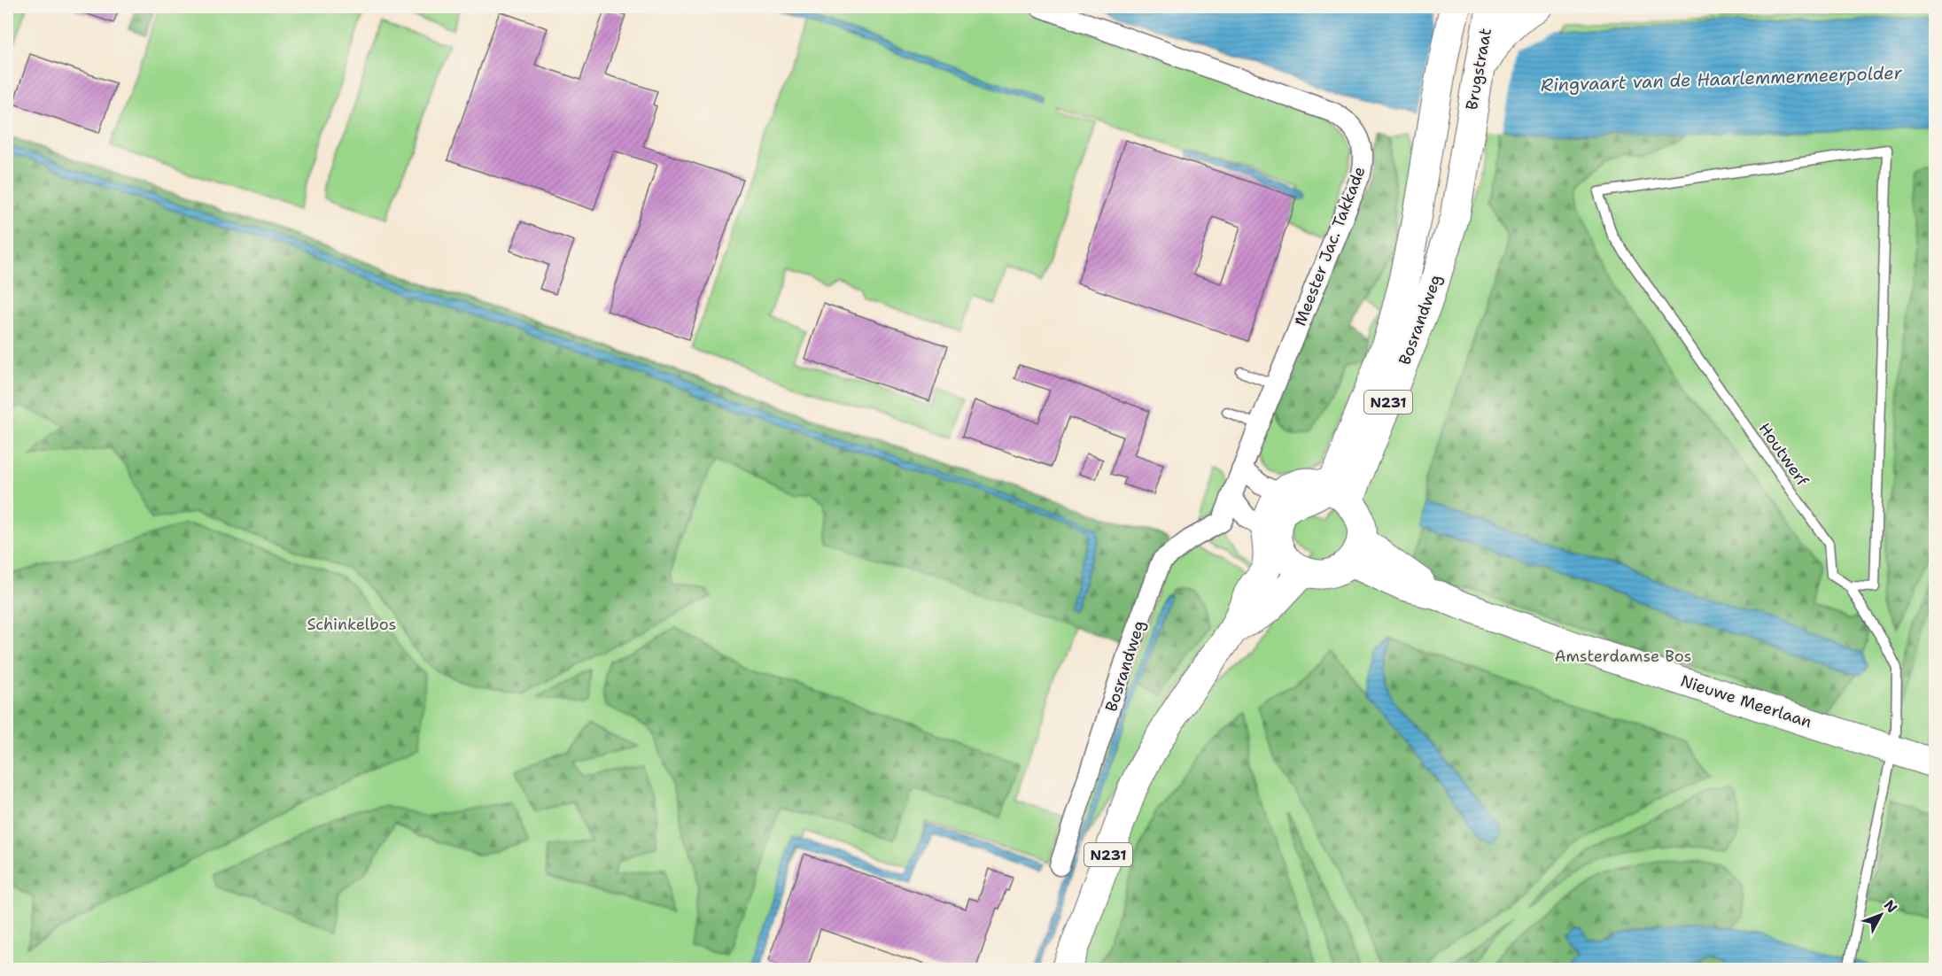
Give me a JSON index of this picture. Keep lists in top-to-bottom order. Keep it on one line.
{"streets":{"main road":["Brugstraat","Bosrandweg","N231"],"street":["Meester Jac. Takkade","Nieuwe Meerlaan"],"lane":["Houtwerf"]},"crossings":[["Brugstraat","Bosrandweg"],["Meester Jac. Takkade","Bosrandweg"],["Bosrandweg","N231"],["Bosrandweg","Nieuwe Meerlaan"],["N231","Nieuwe Meerlaan"]],"water":["Ringvaart van de Haarlemmermeerpolder"],"parks":["Schinkelbos","Amsterdamse Bos"],"north":"top right"}
